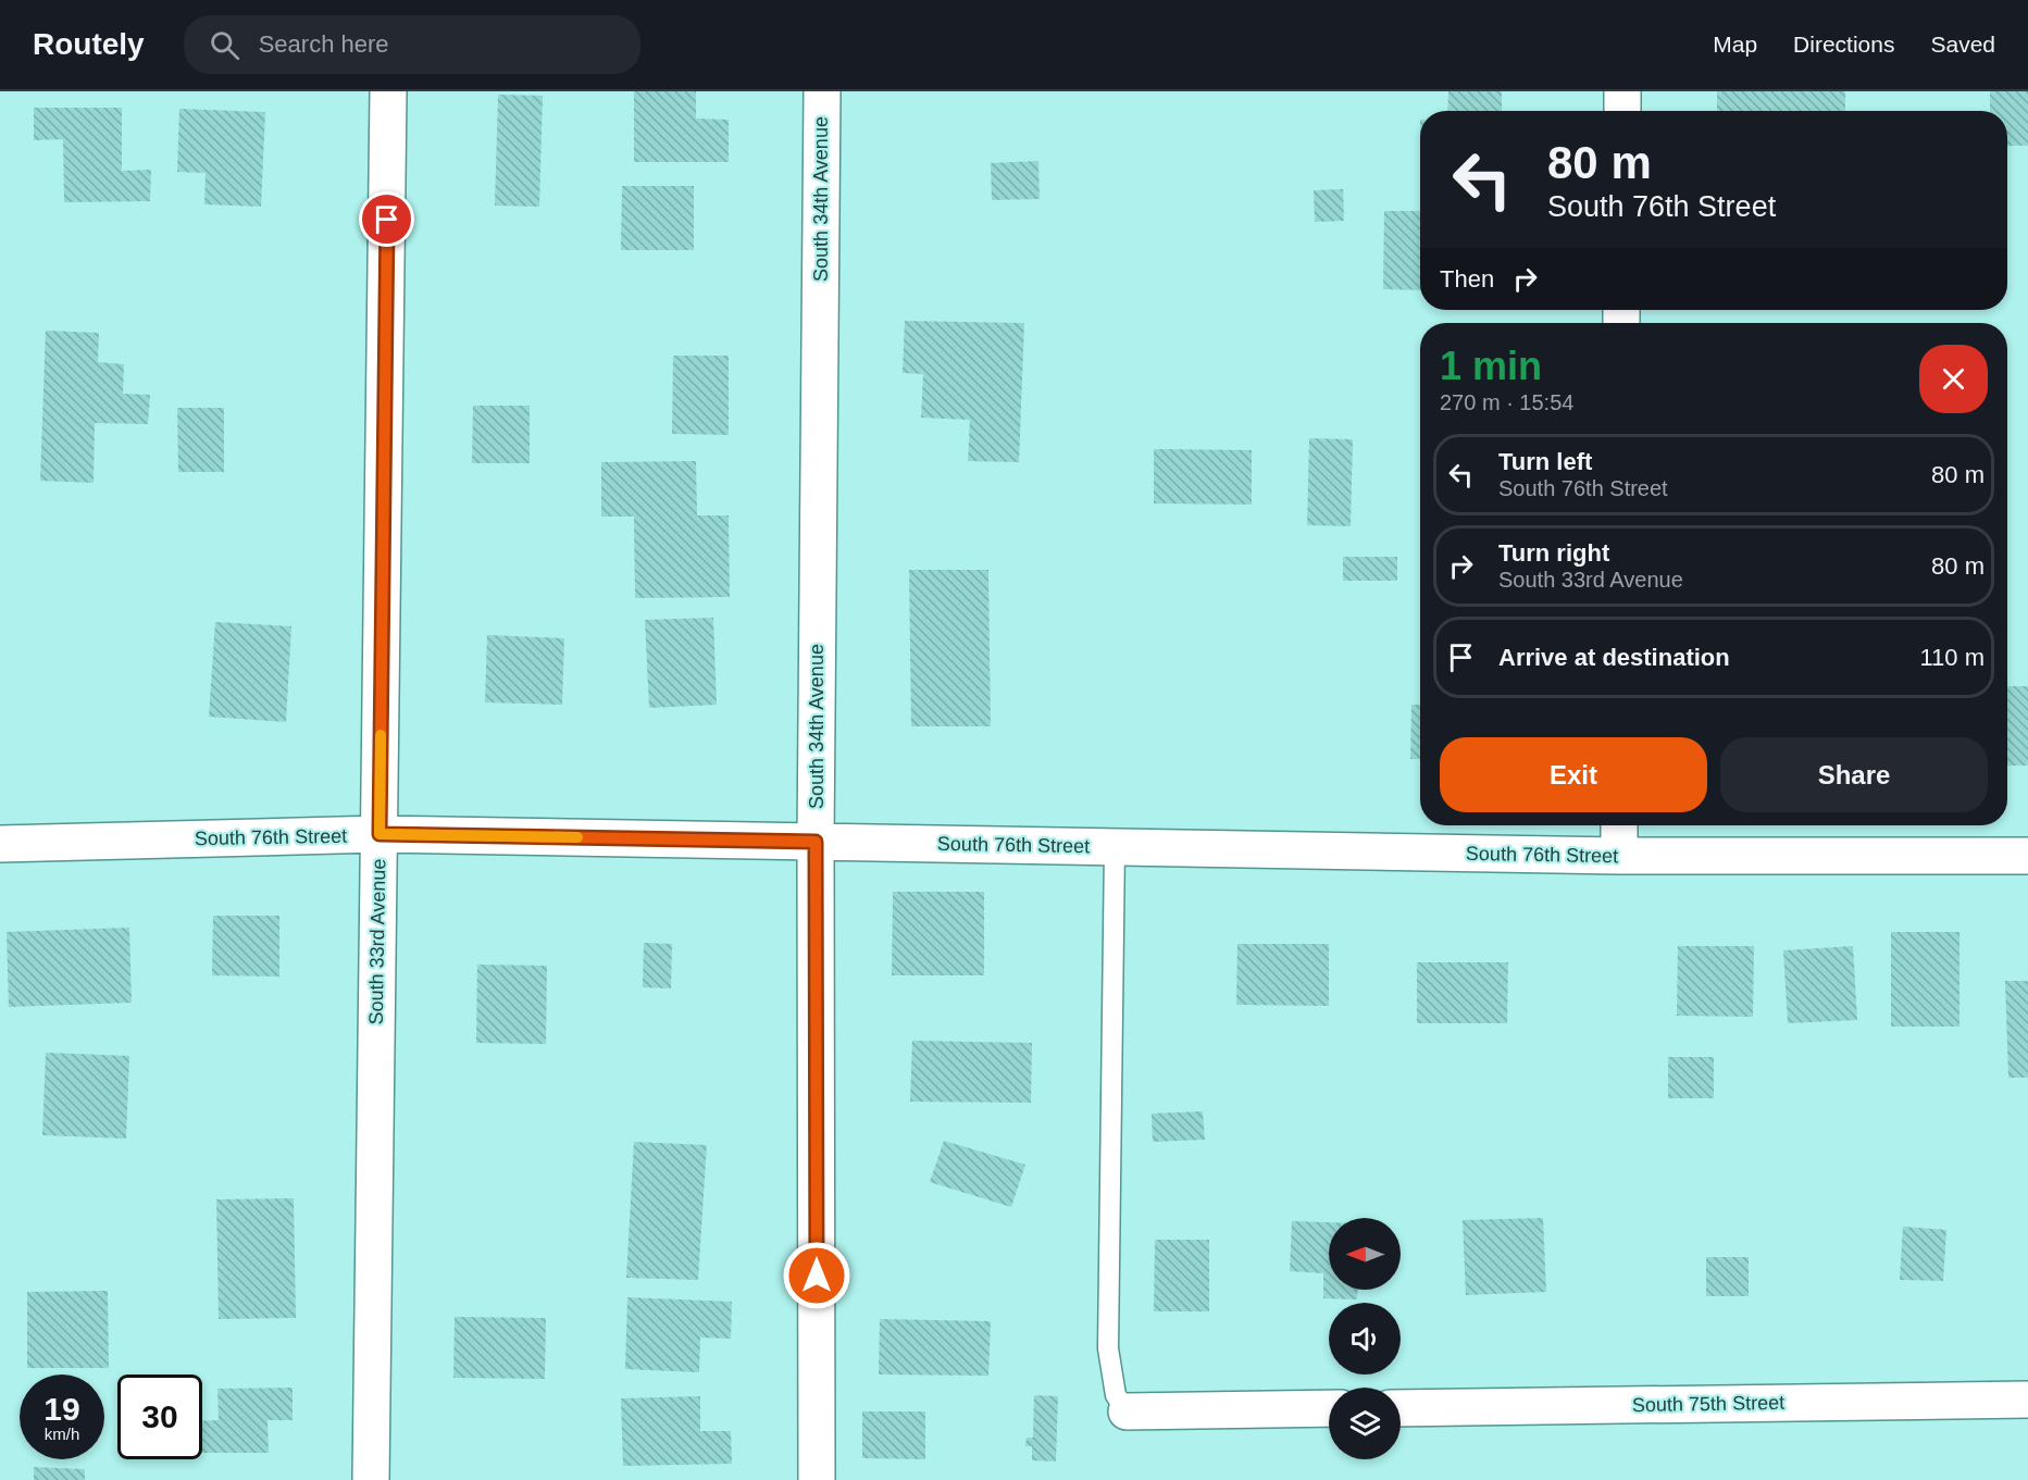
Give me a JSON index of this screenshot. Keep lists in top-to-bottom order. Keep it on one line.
{"streets":{"street":["South 34th Avenue","South 76th Street","South 33rd Avenue","South 75th Street"]},"crossings":[["South 34th Avenue","South 76th Street"],["South 76th Street","South 33rd Avenue"]],"north":"left","page":{"header":"Routely","search":"Search here","nav":["Map","Directions","Saved"],"turn":["80 m","South 76th Street"],"then":"Then","heading":["1 min","270 m · 15:54"],"list":[{"name":"Turn left","note":"South 76th Street","value":"80 m"},{"name":"Turn right","note":"South 33rd Avenue","value":"80 m"},{"name":"Arrive at destination","value":"110 m"}],"buttons":["Exit","Share"],"speed":"19 km/h","limit":"30"}}
